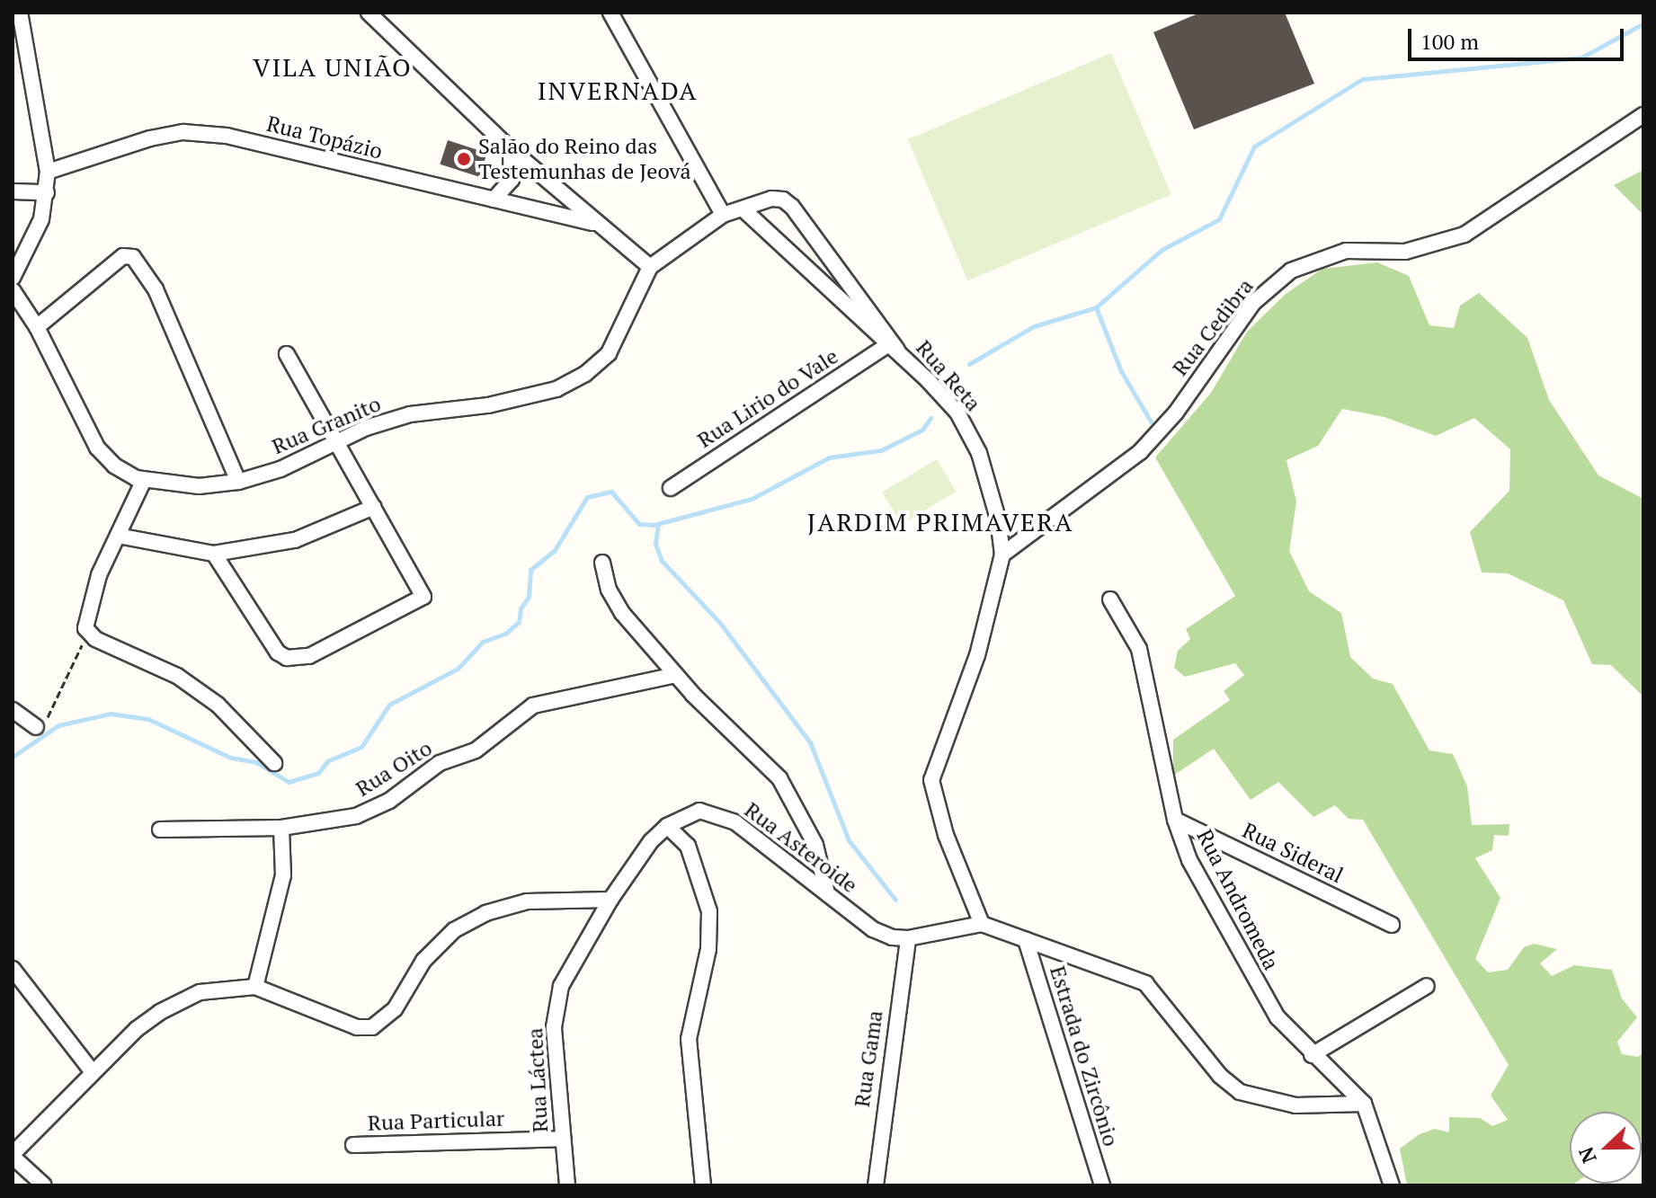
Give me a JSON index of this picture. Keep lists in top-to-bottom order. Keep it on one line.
{"streets":{"street":["Rua Topázio","Rua Cedibra","Rua Reta","Rua Lirio do Vale","Rua Granito","Rua Oito","Rua Asteroide","Rua Sideral","Rua Andromeda","Estrada do Zircônio","Rua Gama","Rua Láctea","Rua Particular"]},"crossings":[["Rua Cedibra","Rua Reta"],["Rua Reta","Rua Lirio do Vale"],["Rua Reta","Rua Granito"],["Rua Asteroide","Rua Gama"],["Rua Sideral","Rua Andromeda"],["Rua Láctea","Rua Particular"]],"districts":["VILA UNIÃO","INVERNADA","JARDIM PRIMAVERA"],"places":["Salão do Reino das Testemunhas de Jeová"],"scale_bar":"100 m","north":"left"}
